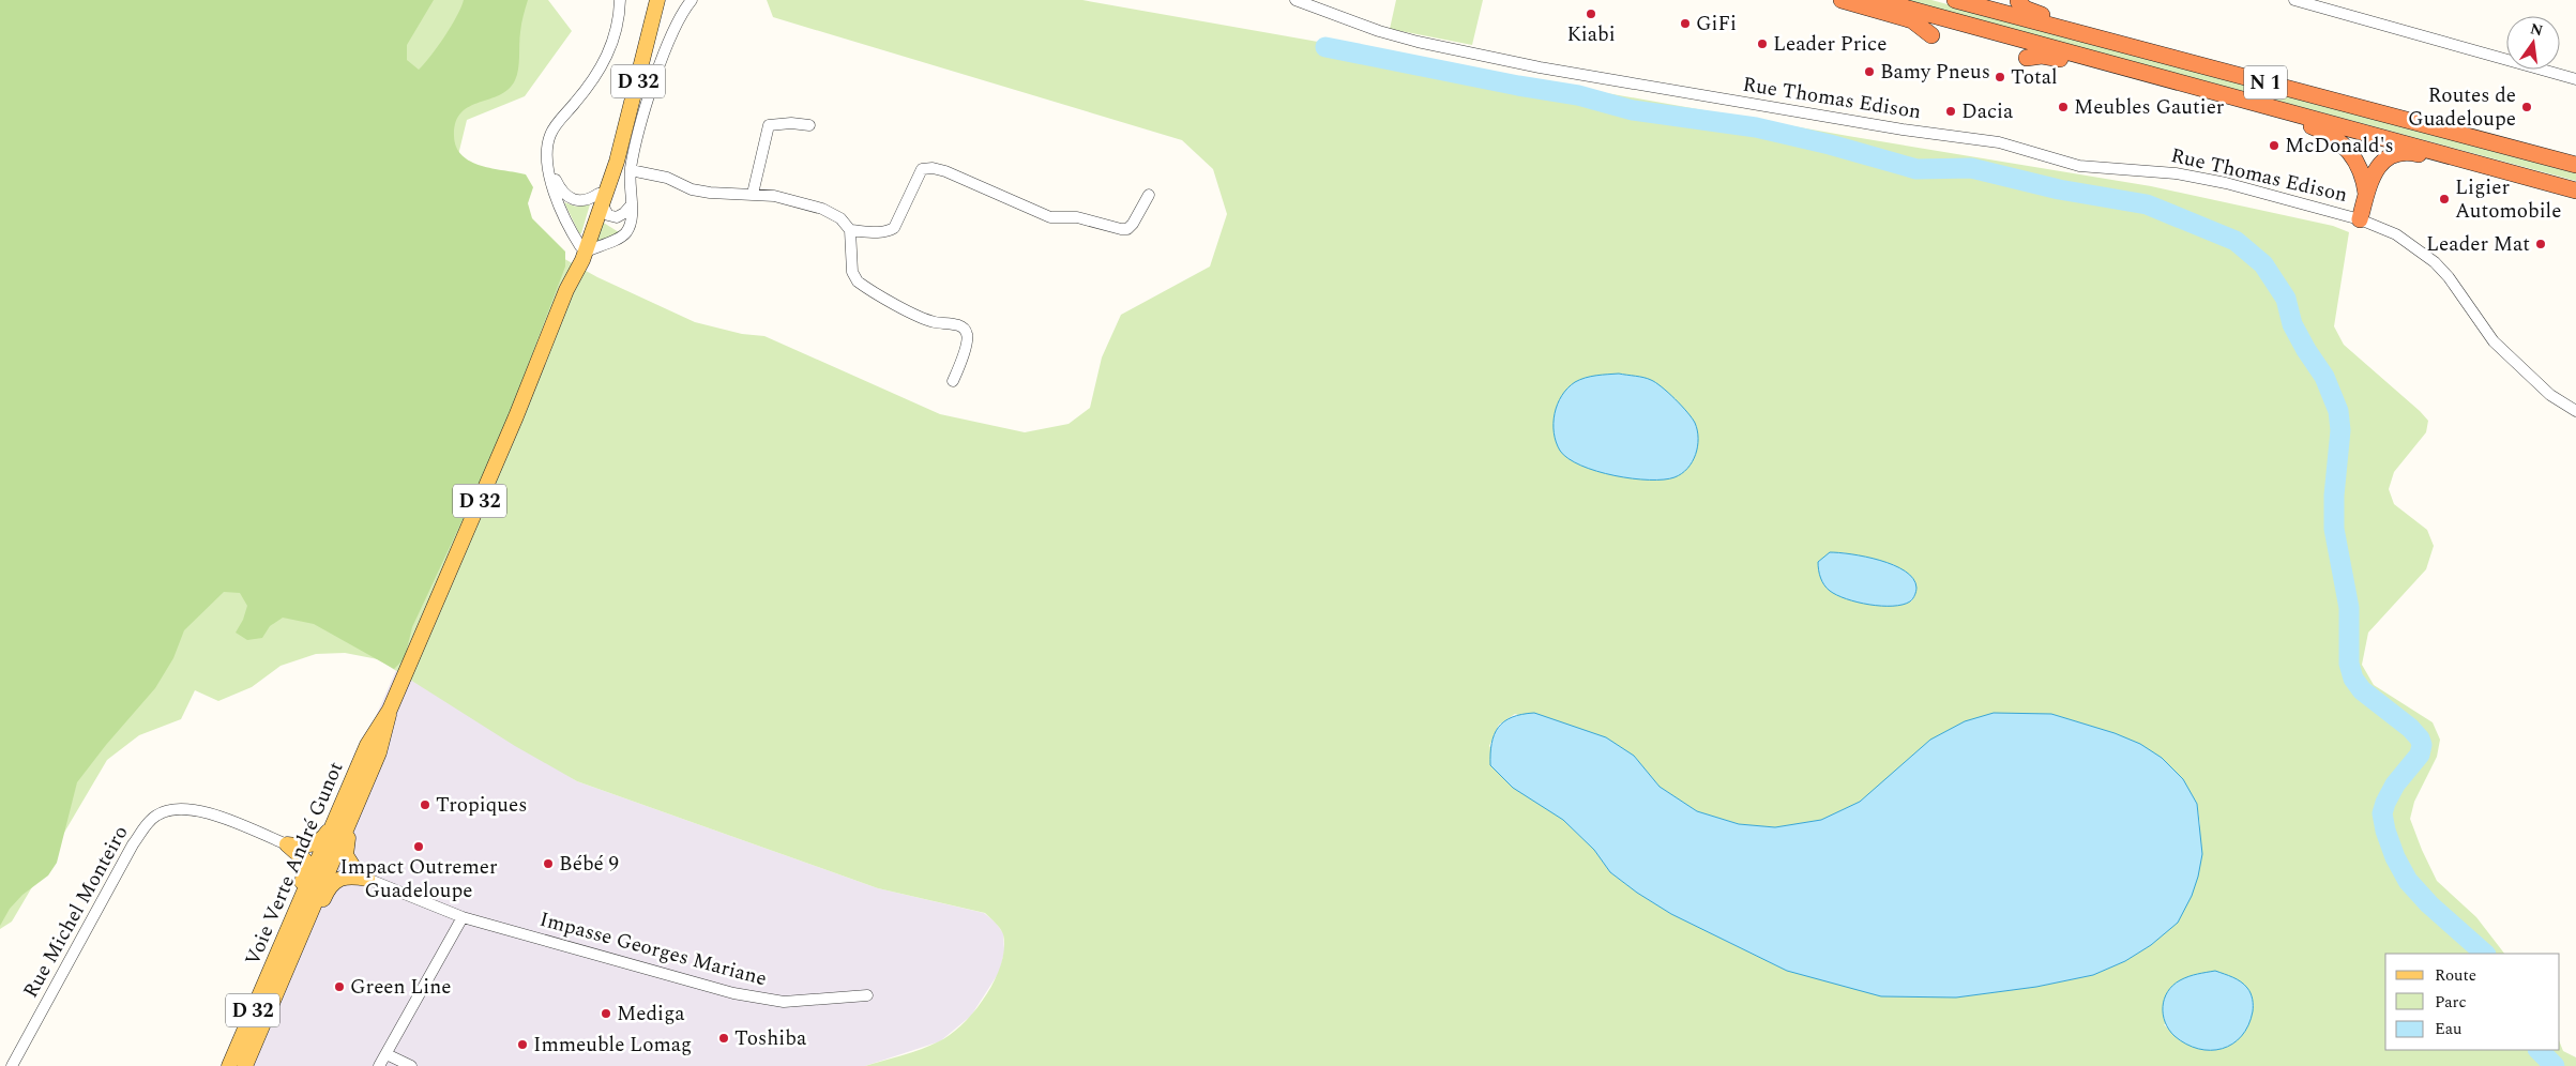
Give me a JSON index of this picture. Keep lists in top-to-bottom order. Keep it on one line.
{"streets":{"highway":["N 1"],"main road":["D 32","Voie Verte André Gunot"],"street":["Rue Thomas Edison","Rue Michel Monteiro","Impasse Georges Mariane"]},"places":["Kiabi","GiFi","Leader Price","Bamy Pneus","Total","Meubles Gautier","Routes de Guadeloupe","Dacia","McDonald's","Ligier Automobile","Leader Mat","Tropiques","Impact Outremer Guadeloupe","Bébé 9","Green Line","Mediga","Toshiba","Immeuble Lomag"],"legend":["Route","Parc","Eau"],"north":"top"}
